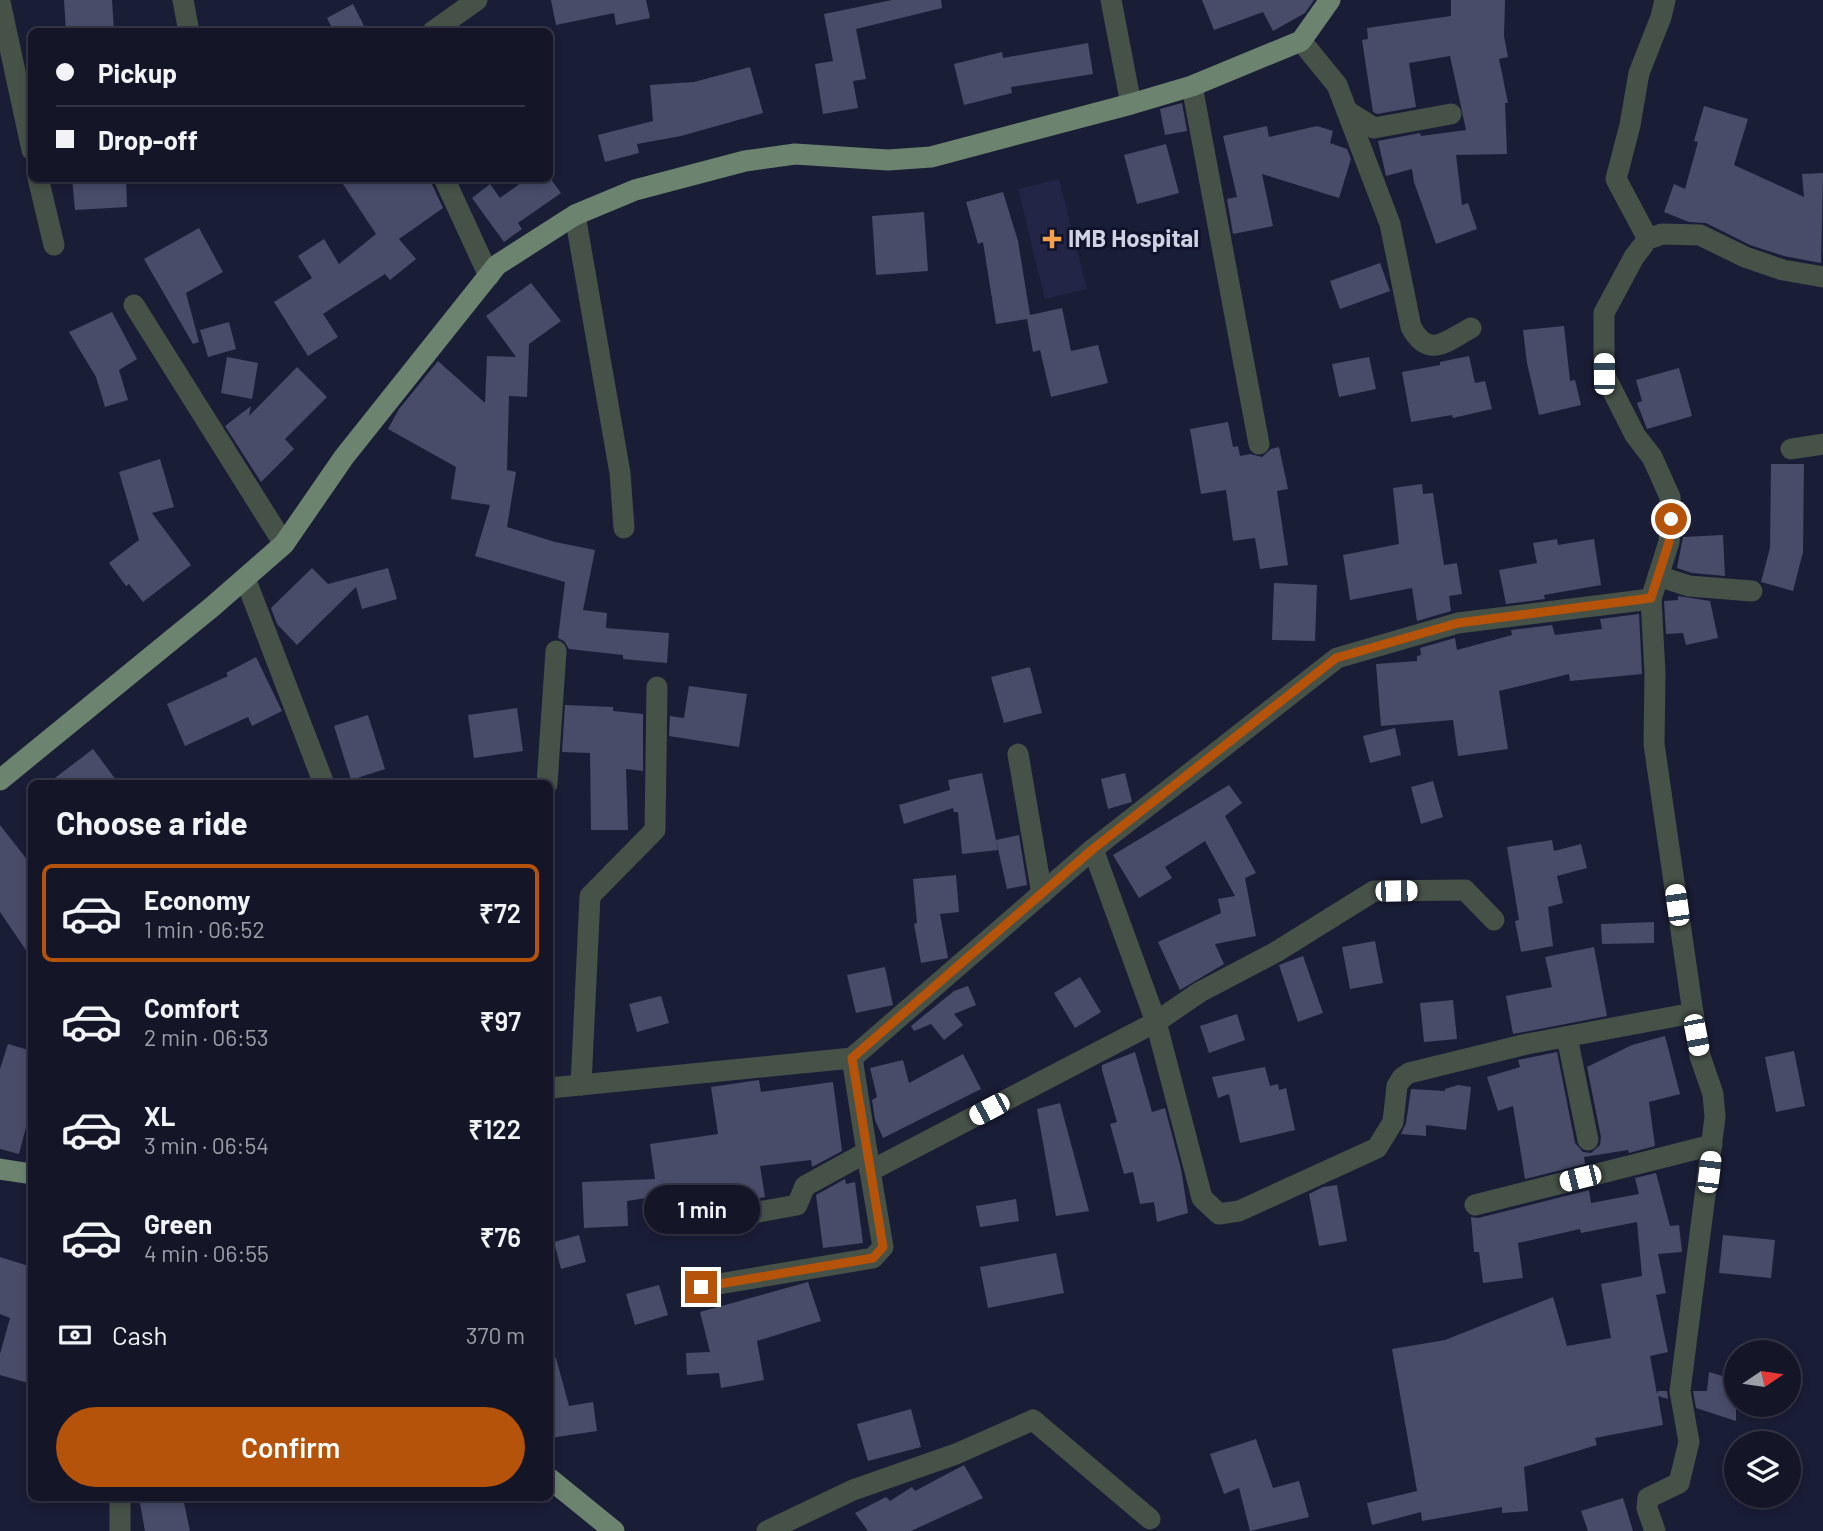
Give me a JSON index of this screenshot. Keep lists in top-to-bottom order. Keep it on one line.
{"places":{"health":["IMB Hospital"]},"north":"right","page":{"banner":["Pickup","Drop-off"],"heading":"Choose a ride","list":[{"name":"Economy","note":"1 min · 06:52","value":"₹72"},{"name":"Comfort","note":"2 min · 06:53","value":"₹97"},{"name":"XL","note":"3 min · 06:54","value":"₹122"},{"name":"Green","note":"4 min · 06:55","value":"₹76"}],"bubble":"1 min","pay":["Cash","370 m"],"buttons":"Confirm"}}
